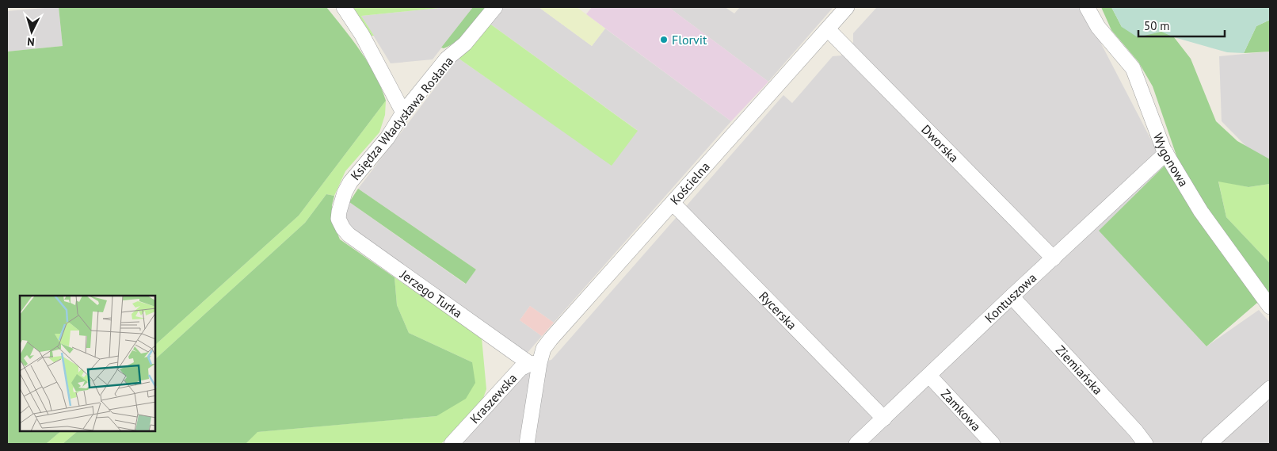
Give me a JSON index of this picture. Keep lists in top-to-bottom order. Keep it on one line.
{"streets":{"street":["Księdza Władysława Rosłana","Dworska","Wygonowa","Kościelna","Jerzego Turka","Kontuszowa","Rycerska","Ziemiańska","Kraszewska","Zamkowa"]},"crossings":[["Księdza Władysława Rosłana","Jerzego Turka"],["Dworska","Kościelna"],["Dworska","Kontuszowa"],["Wygonowa","Kontuszowa"],["Kościelna","Jerzego Turka"],["Kościelna","Rycerska"],["Kościelna","Kraszewska"],["Jerzego Turka","Kraszewska"],["Kontuszowa","Rycerska"],["Kontuszowa","Ziemiańska"],["Kontuszowa","Zamkowa"]],"places":["Florvit"],"scale_bar":"50 m","north":"bottom"}
